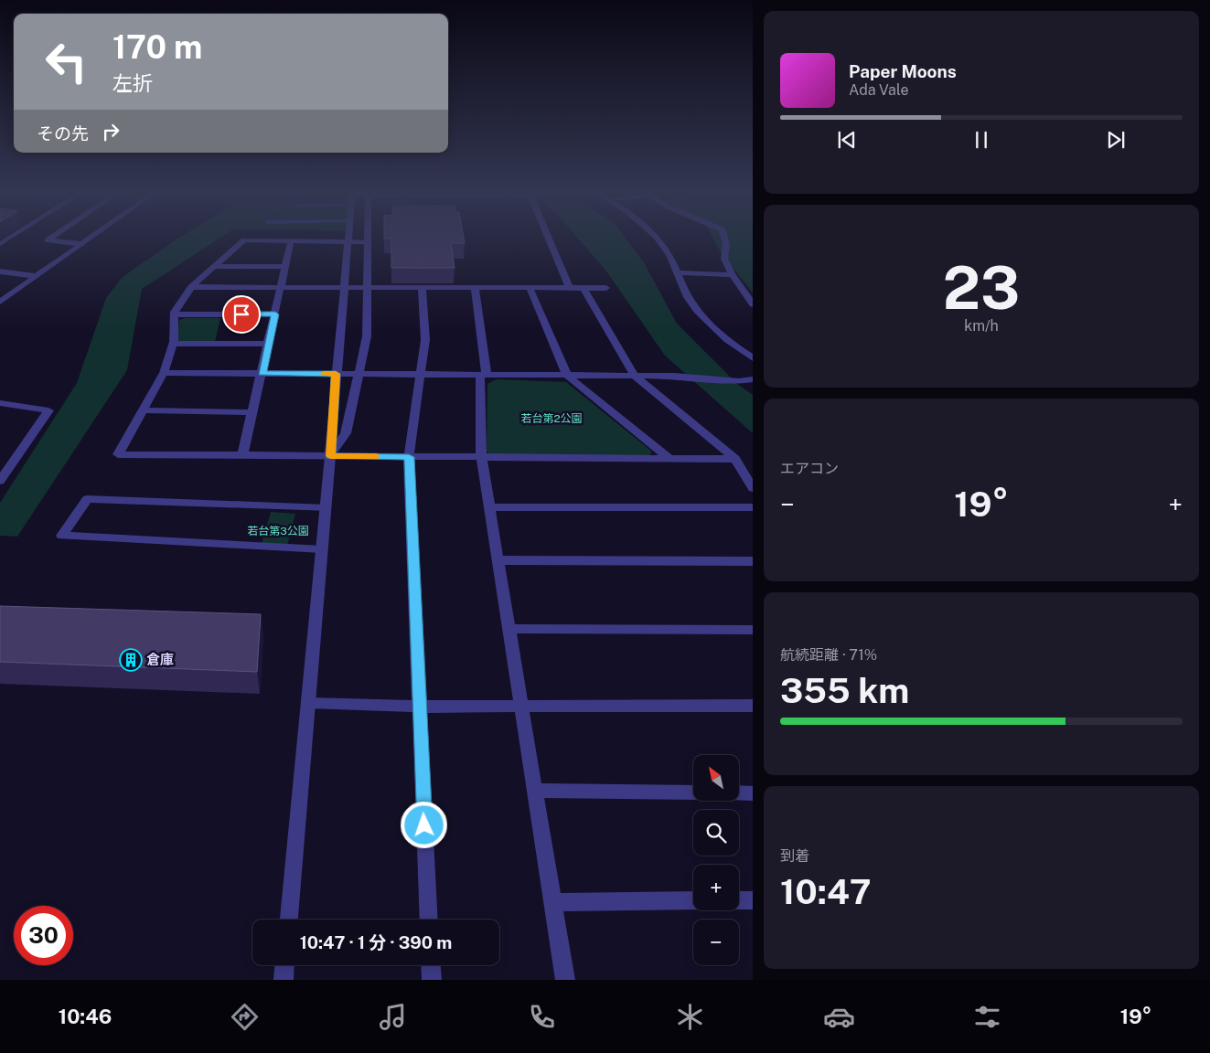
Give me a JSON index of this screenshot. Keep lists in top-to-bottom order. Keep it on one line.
{"parks":["若台第2公園","若台第3公園"],"places":{"building":["倉庫"]},"north":"top left","page":{"turn":["170 m","左折"],"song":["Paper Moons","Ada Vale"],"then":"その先","tile":[["23","km/h"],"エアコン",["航続距離 · 71%","355 km"],["到着","10:47"]],"heat":["−","19°","+"],"map_buttons":["+","−"],"limit":"30","trip":"10:47 · 1 分 · 390 m","tabs":["10:46","19°"]}}
